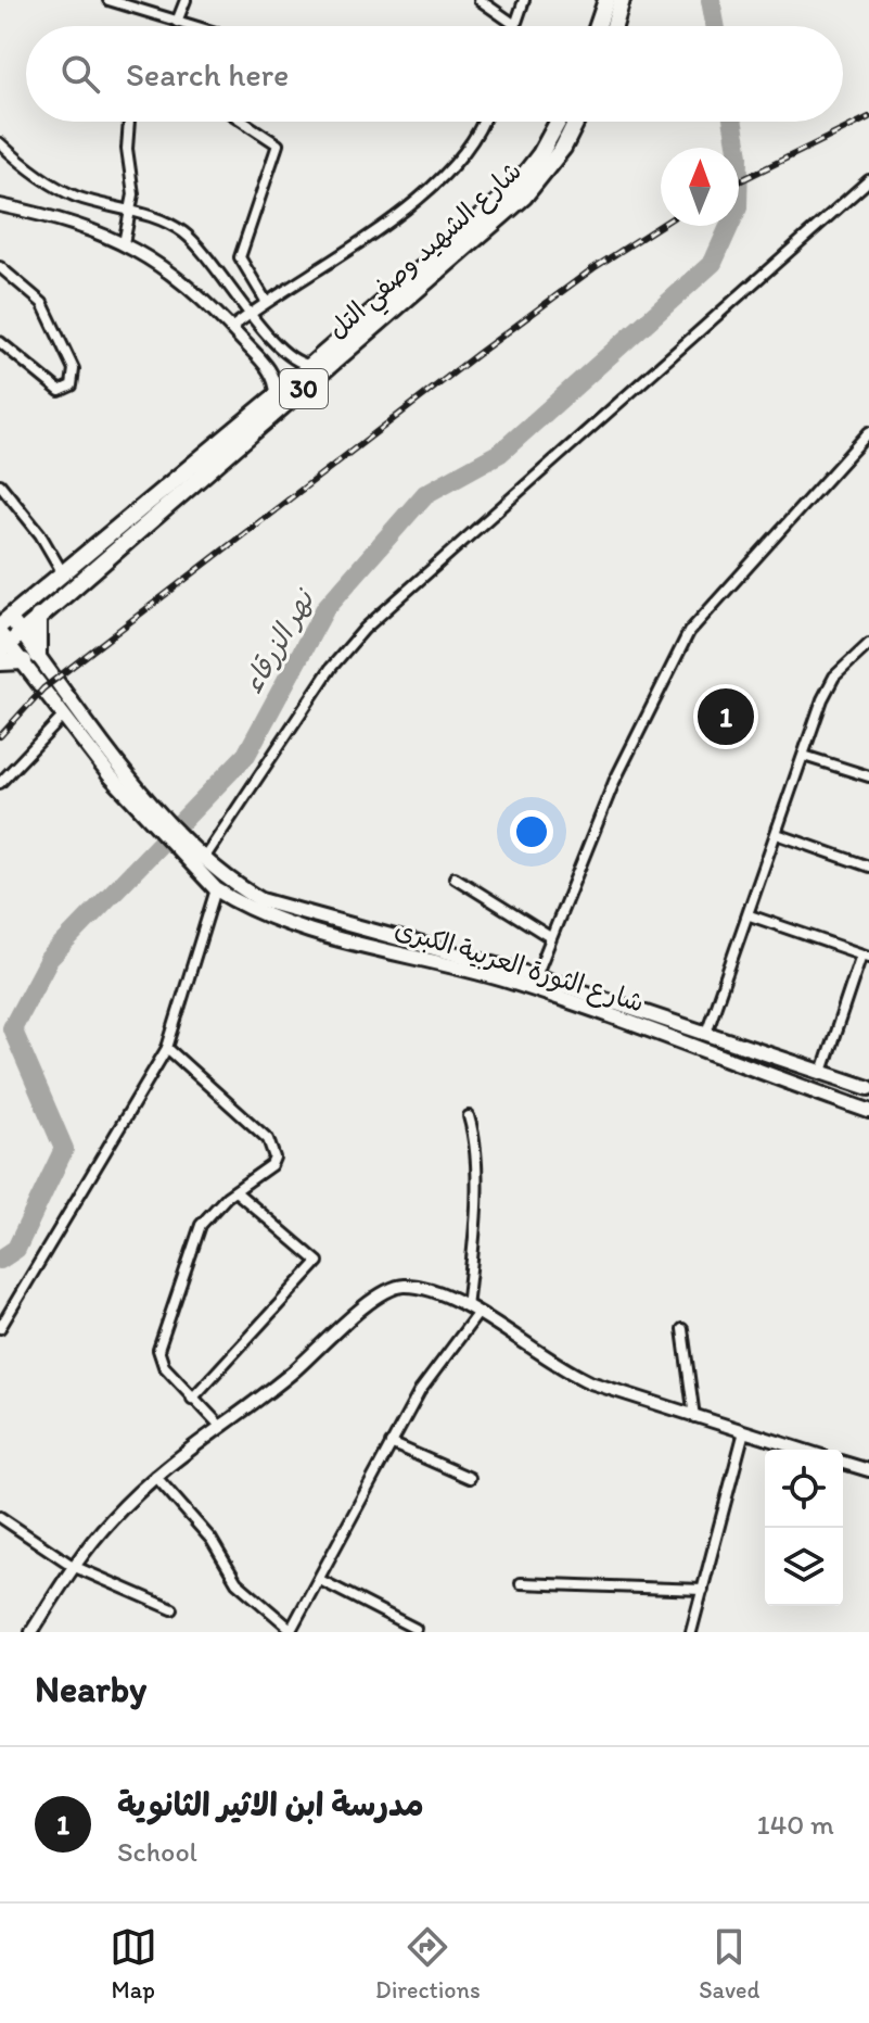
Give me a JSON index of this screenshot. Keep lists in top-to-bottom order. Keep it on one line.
{"streets":{"main road":["شارع الشهيد وصفي التل","30","شارع الثورة العربية الكبرى"]},"water":["نهر الزرقاء"],"north":"top","page":{"search":"Search here","pins":"1","heading":"Nearby","list":[{"mark":"1","name":"مدرسة ابن الاثير الثانوية","note":"School","value":"140 m"}],"nav":["Map","Directions","Saved"]}}
